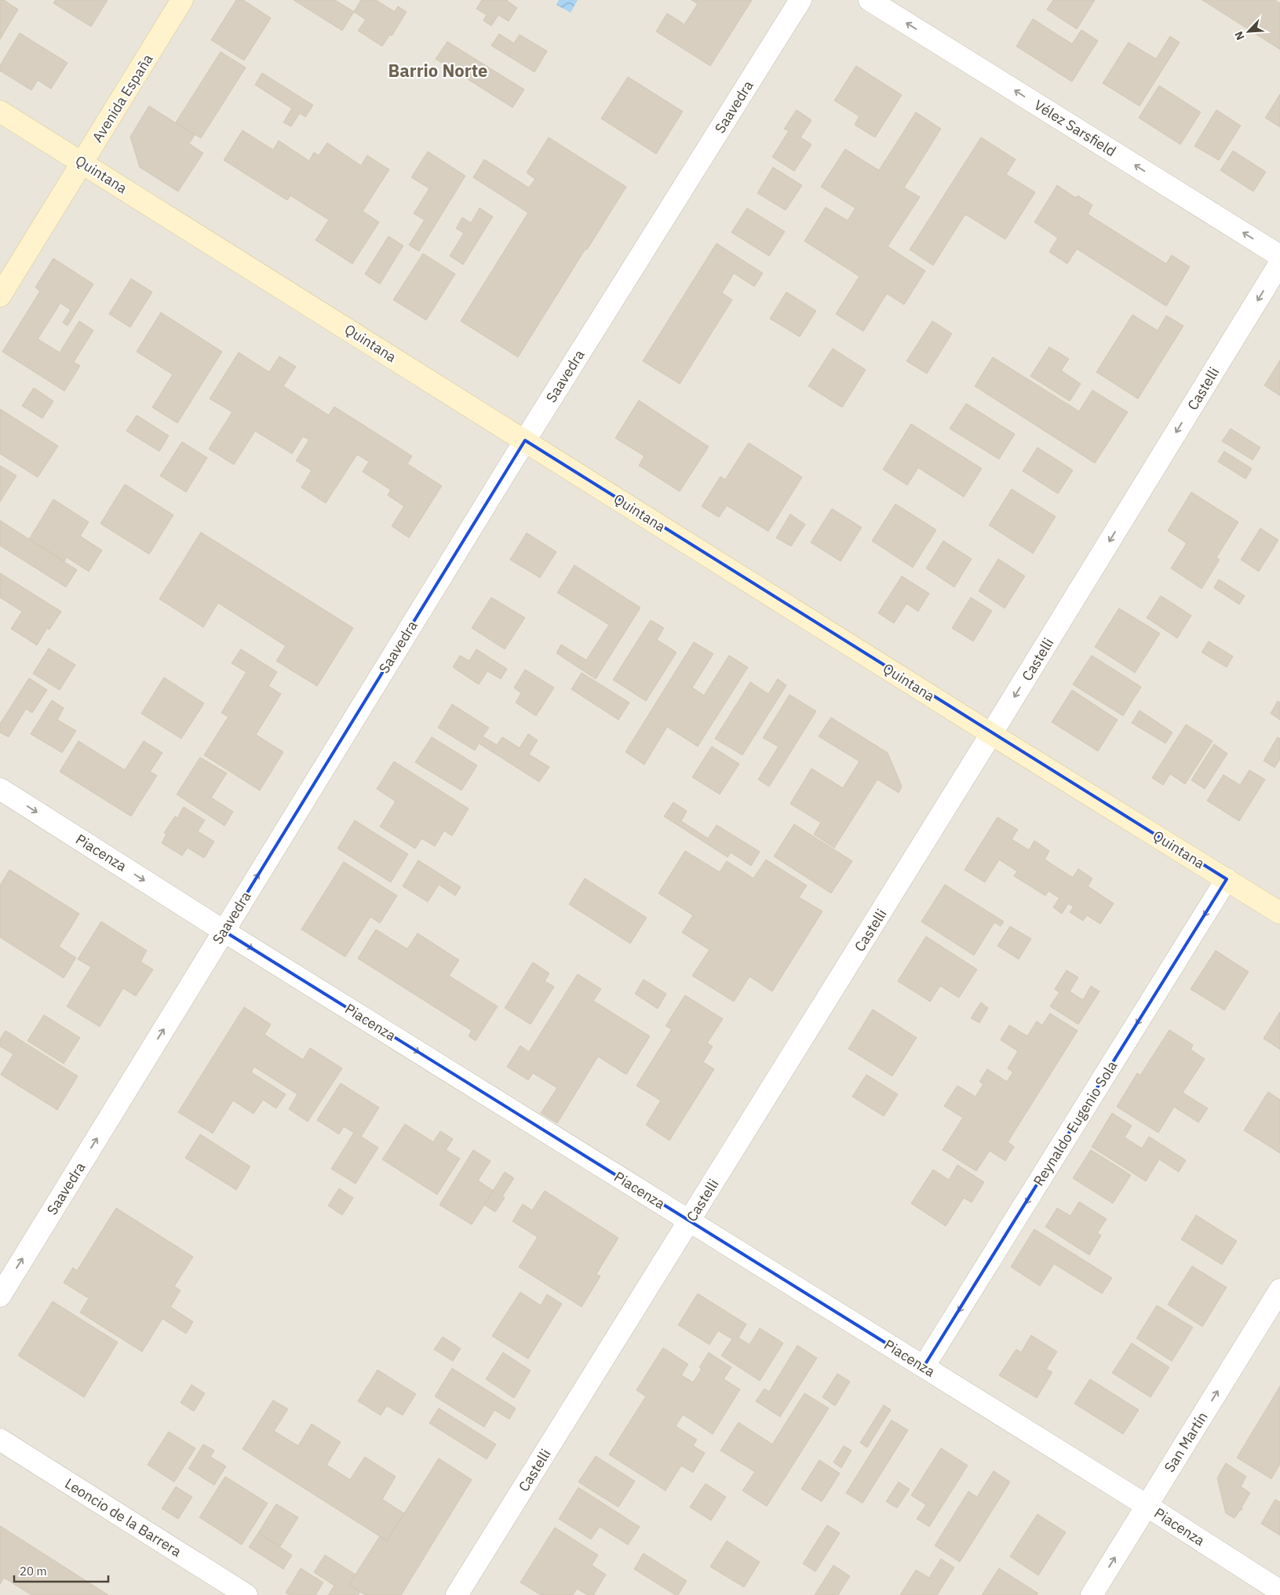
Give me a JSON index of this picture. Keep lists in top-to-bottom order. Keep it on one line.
{"streets":{"main road":["Avenida España","Quintana"],"street":["Saavedra","Vélez Sarsfield","Castelli","Piacenza","Reynaldo Eugenio Sola","San Martín","Leoncio de la Barrera"]},"crossings":[["Avenida España","Quintana"],["Saavedra","Quintana"],["Saavedra","Piacenza"],["Quintana","Castelli"],["Quintana","Reynaldo Eugenio Sola"],["Castelli","Piacenza"],["Piacenza","Reynaldo Eugenio Sola"],["Piacenza","San Martín"]],"one_way":["Saavedra","Vélez Sarsfield","Castelli","Piacenza","Reynaldo Eugenio Sola","San Martín"],"districts":["Barrio Norte"],"scale_bar":"20 m","north":"bottom left"}
